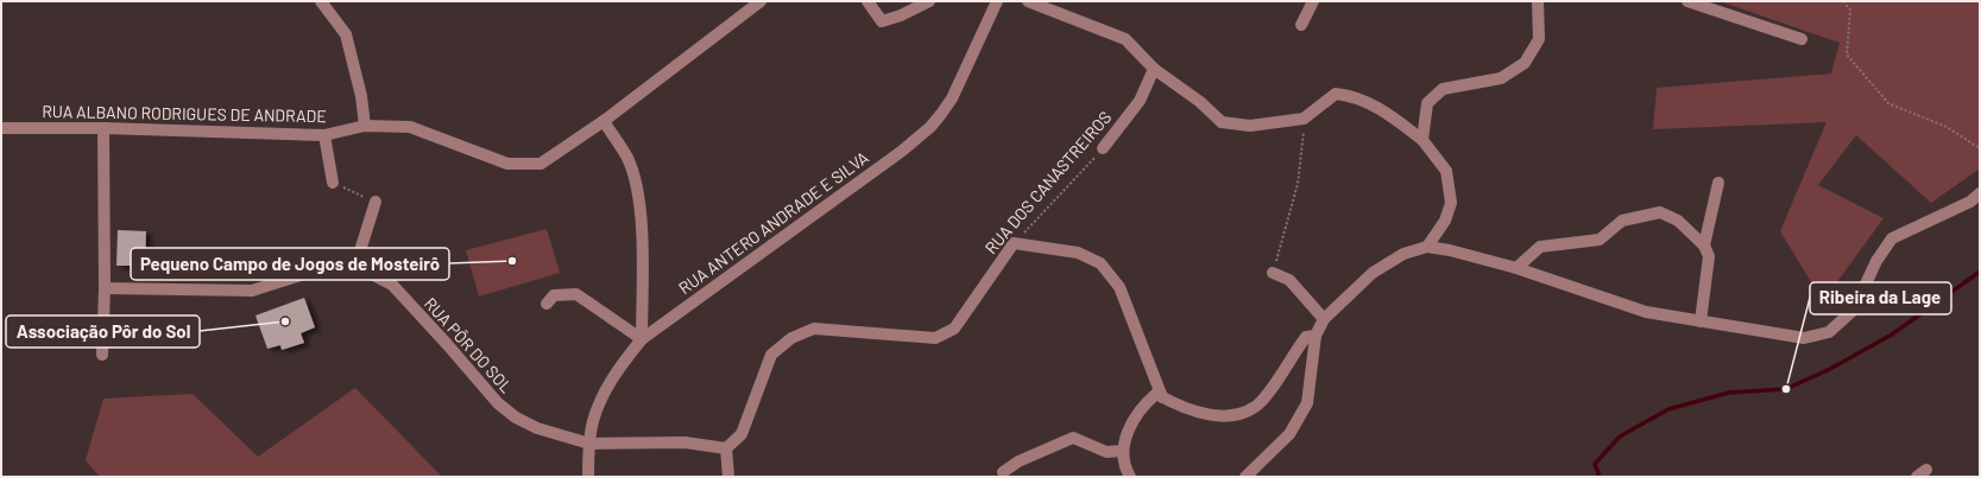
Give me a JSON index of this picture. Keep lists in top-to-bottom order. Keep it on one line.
{"streets":{"street":["RUA ALBANO RODRIGUES DE ANDRADE","RUA DOS CANASTREIROS","RUA ANTERO ANDRADE E SILVA","RUA PÔR DO SOL"]},"crossings":[["RUA DOS CANASTREIROS","RUA PÔR DO SOL"],["RUA ANTERO ANDRADE E SILVA","RUA PÔR DO SOL"]],"places":["Pequeno Campo de Jogos de Mosteirô","Associação Pôr do Sol","Ribeira da Lage"]}
